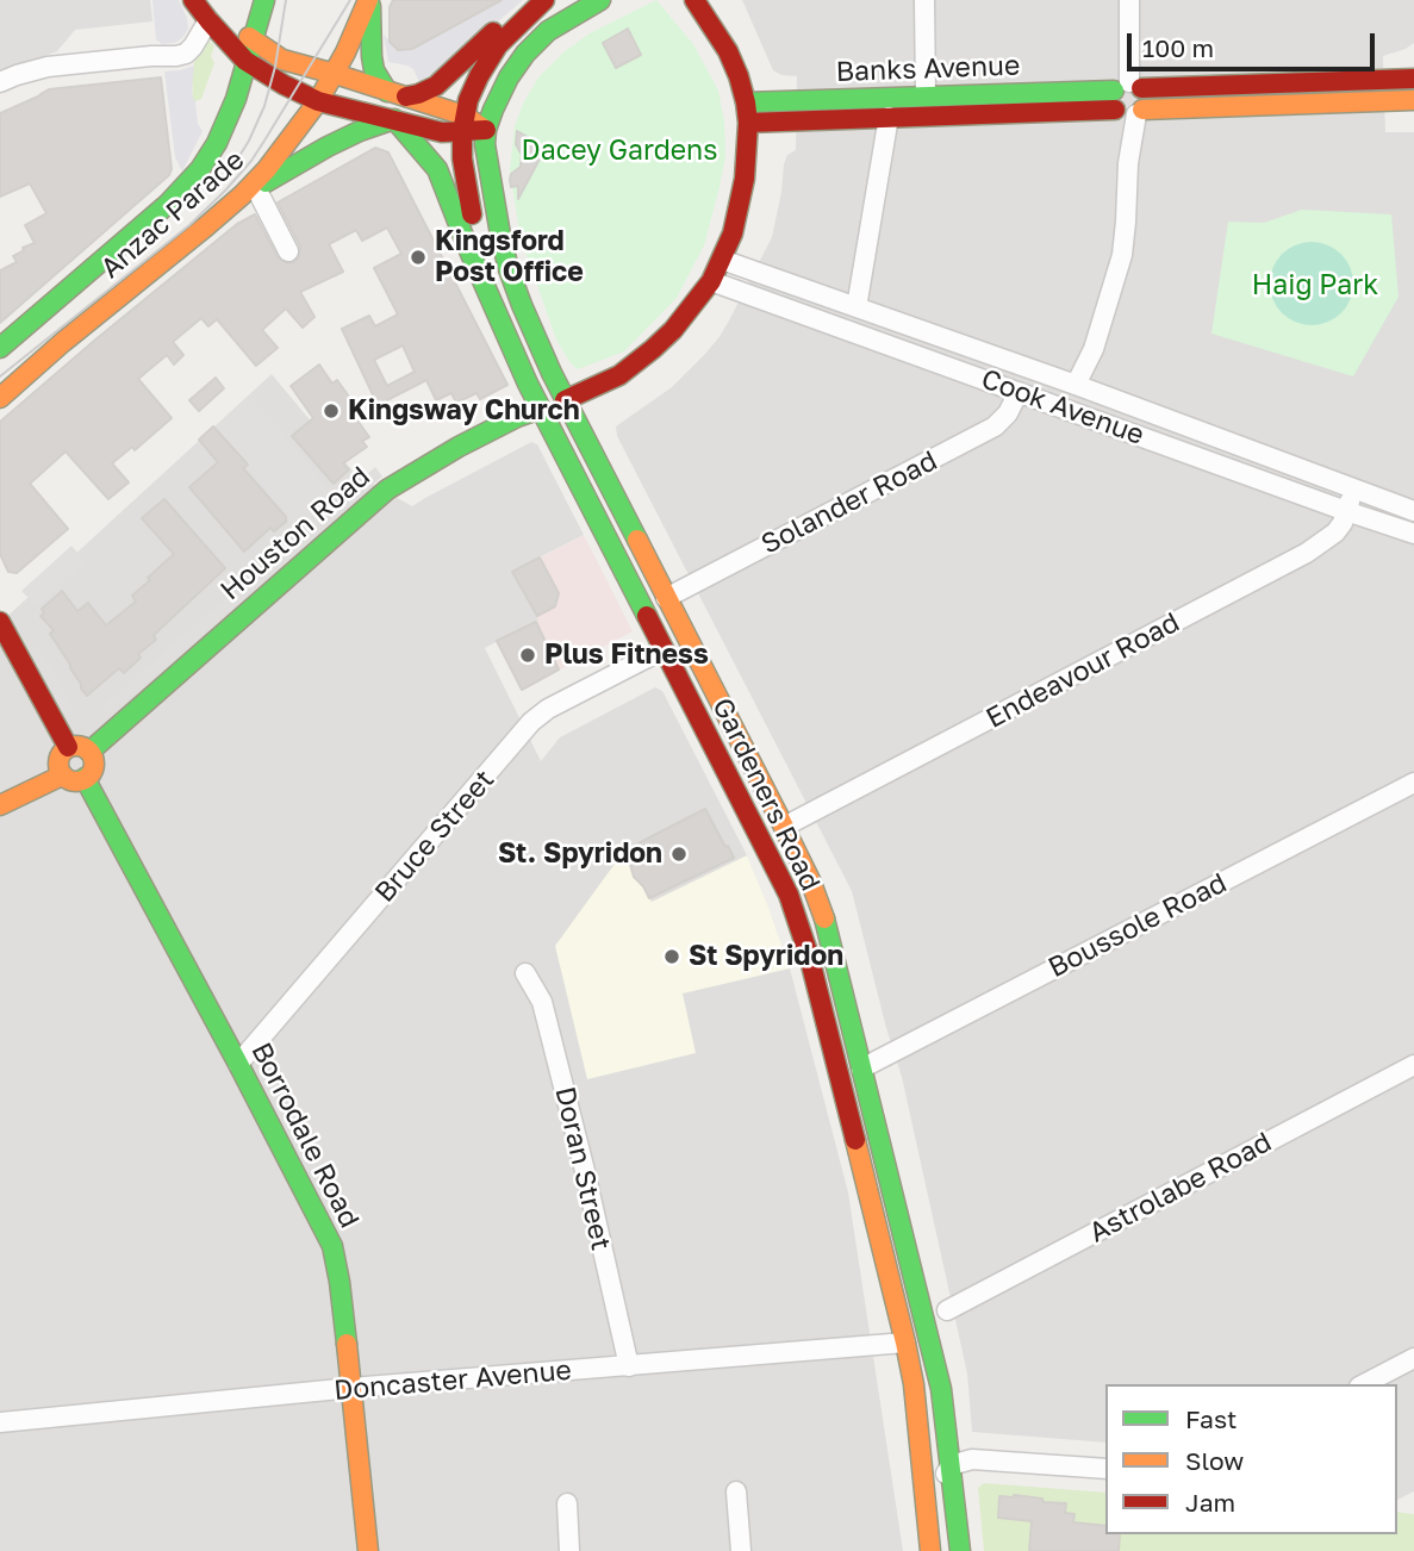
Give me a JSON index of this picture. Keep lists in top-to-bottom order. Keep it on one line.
{"streets":{"main road":["Banks Avenue","Anzac Parade","Houston Road","Gardeners Road","Borrodale Road"],"street":["Cook Avenue","Solander Road","Endeavour Road","Bruce Street","Boussole Road","Doran Street","Astrolabe Road","Doncaster Avenue"]},"crossings":[["Cook Avenue","Solander Road"],["Cook Avenue","Endeavour Road"],["Solander Road","Gardeners Road"],["Houston Road","Gardeners Road"],["Houston Road","Borrodale Road"],["Endeavour Road","Gardeners Road"],["Gardeners Road","Bruce Street"],["Gardeners Road","Boussole Road"],["Gardeners Road","Doncaster Avenue"],["Bruce Street","Borrodale Road"],["Borrodale Road","Doncaster Avenue"],["Doran Street","Doncaster Avenue"]],"parks":["Dacey Gardens","Haig Park"],"places":["Kingsford Post Office","Kingsway Church","Plus Fitness","St. Spyridon","St Spyridon"],"legend":["Fast","Slow","Jam"],"scale_bar":"100 m"}
